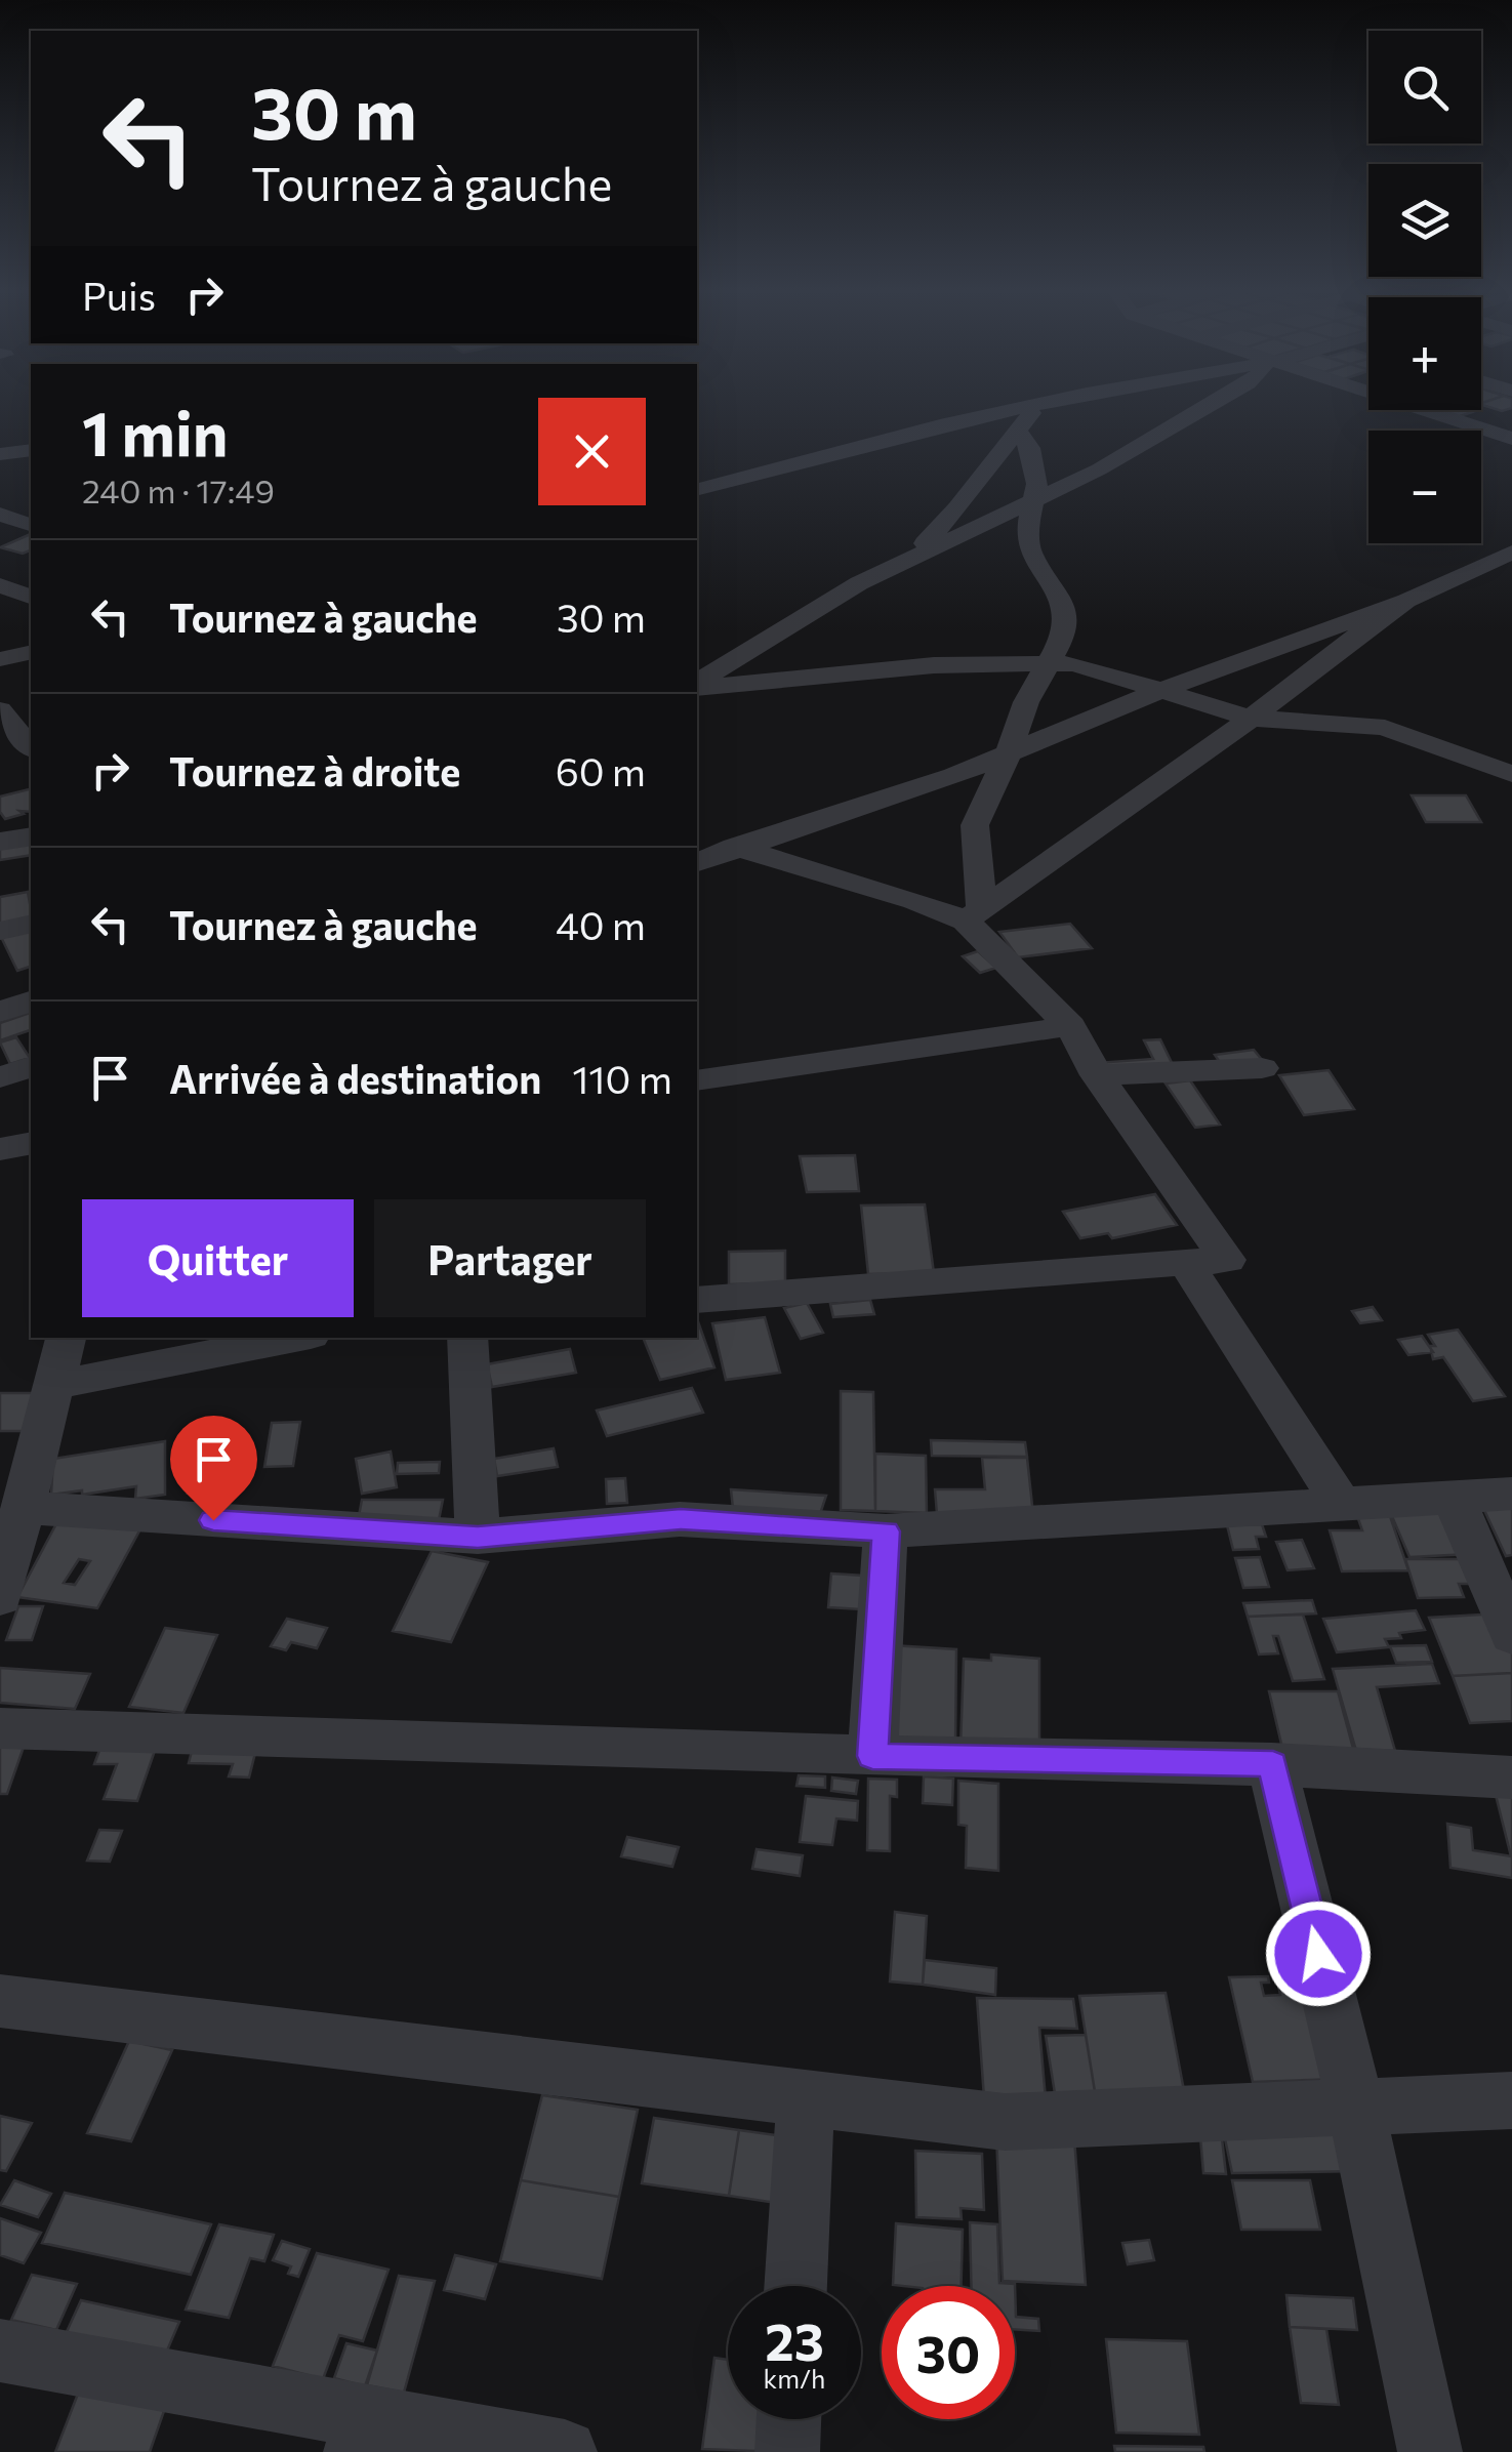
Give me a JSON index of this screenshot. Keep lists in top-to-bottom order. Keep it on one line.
{"page":{"map_buttons":["+","−"],"turn":["30 m","Tournez à gauche"],"then":"Puis","heading":["1 min","240 m · 17:49"],"list":[{"name":"Tournez à gauche","value":"30 m"},{"name":"Tournez à droite","value":"60 m"},{"name":"Tournez à gauche","value":"40 m"},{"name":"Arrivée à destination","value":"110 m"}],"buttons":["Quitter","Partager"],"speed":"23 km/h","limit":"30"}}
